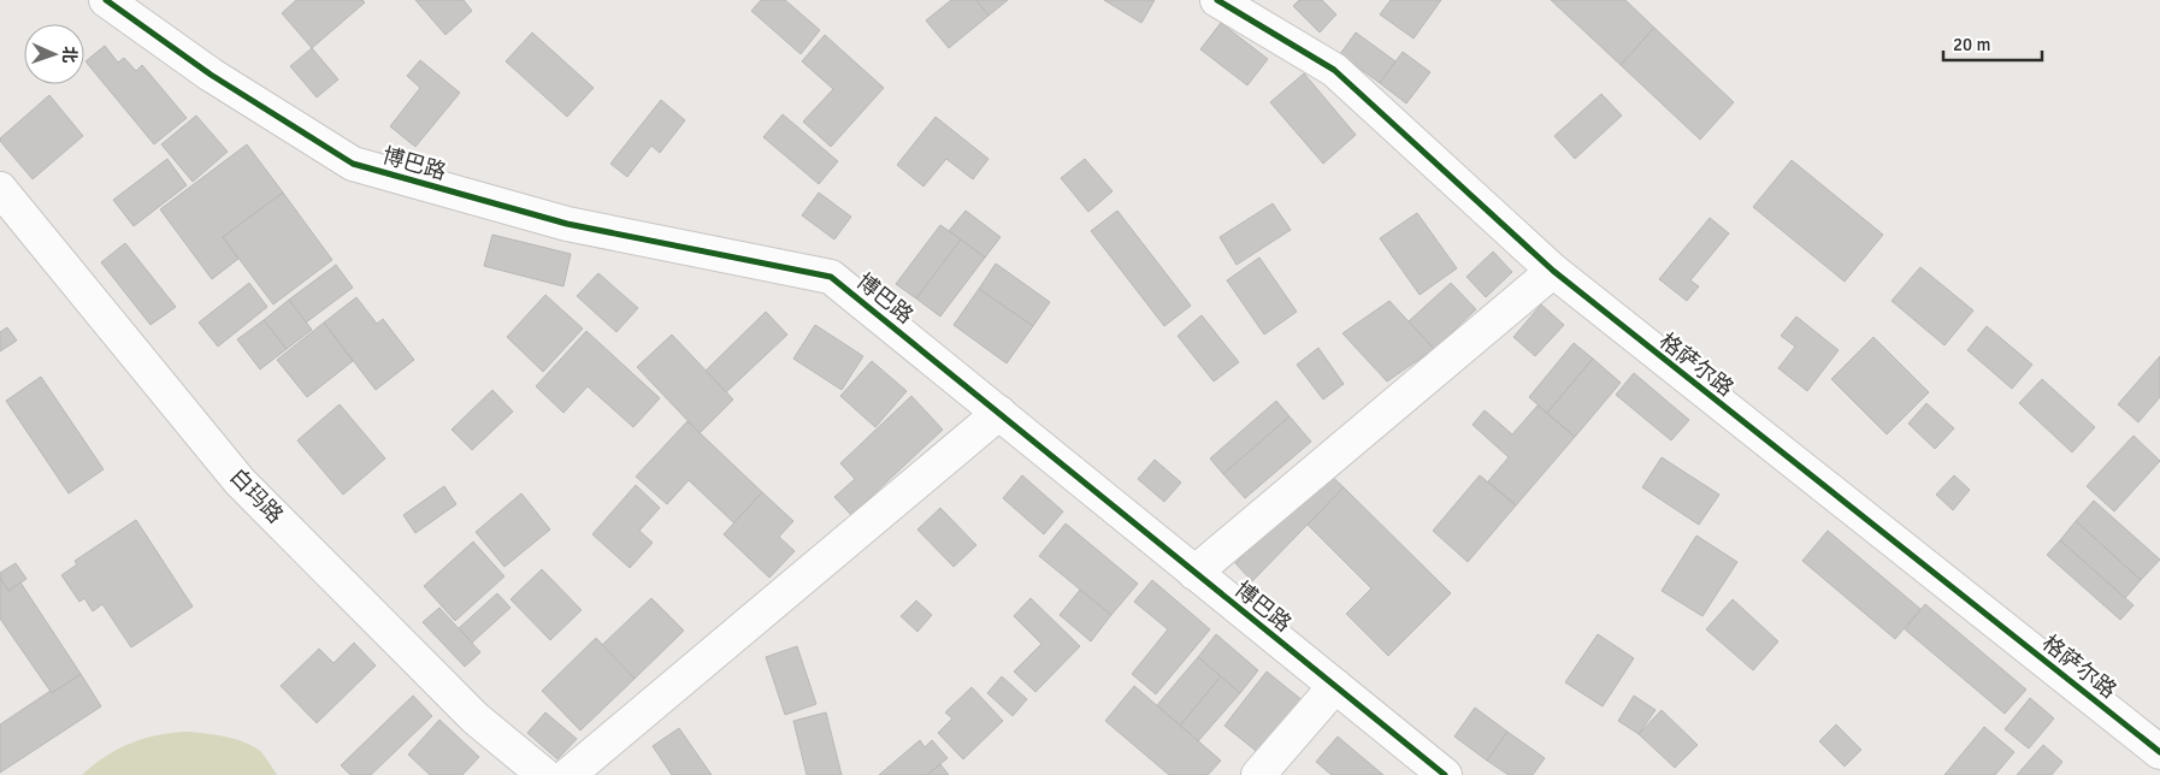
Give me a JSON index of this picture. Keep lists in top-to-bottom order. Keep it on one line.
{"streets":{"street":["博巴路","格萨尔路","白玛路"]},"scale_bar":"20 m","north":"right"}
